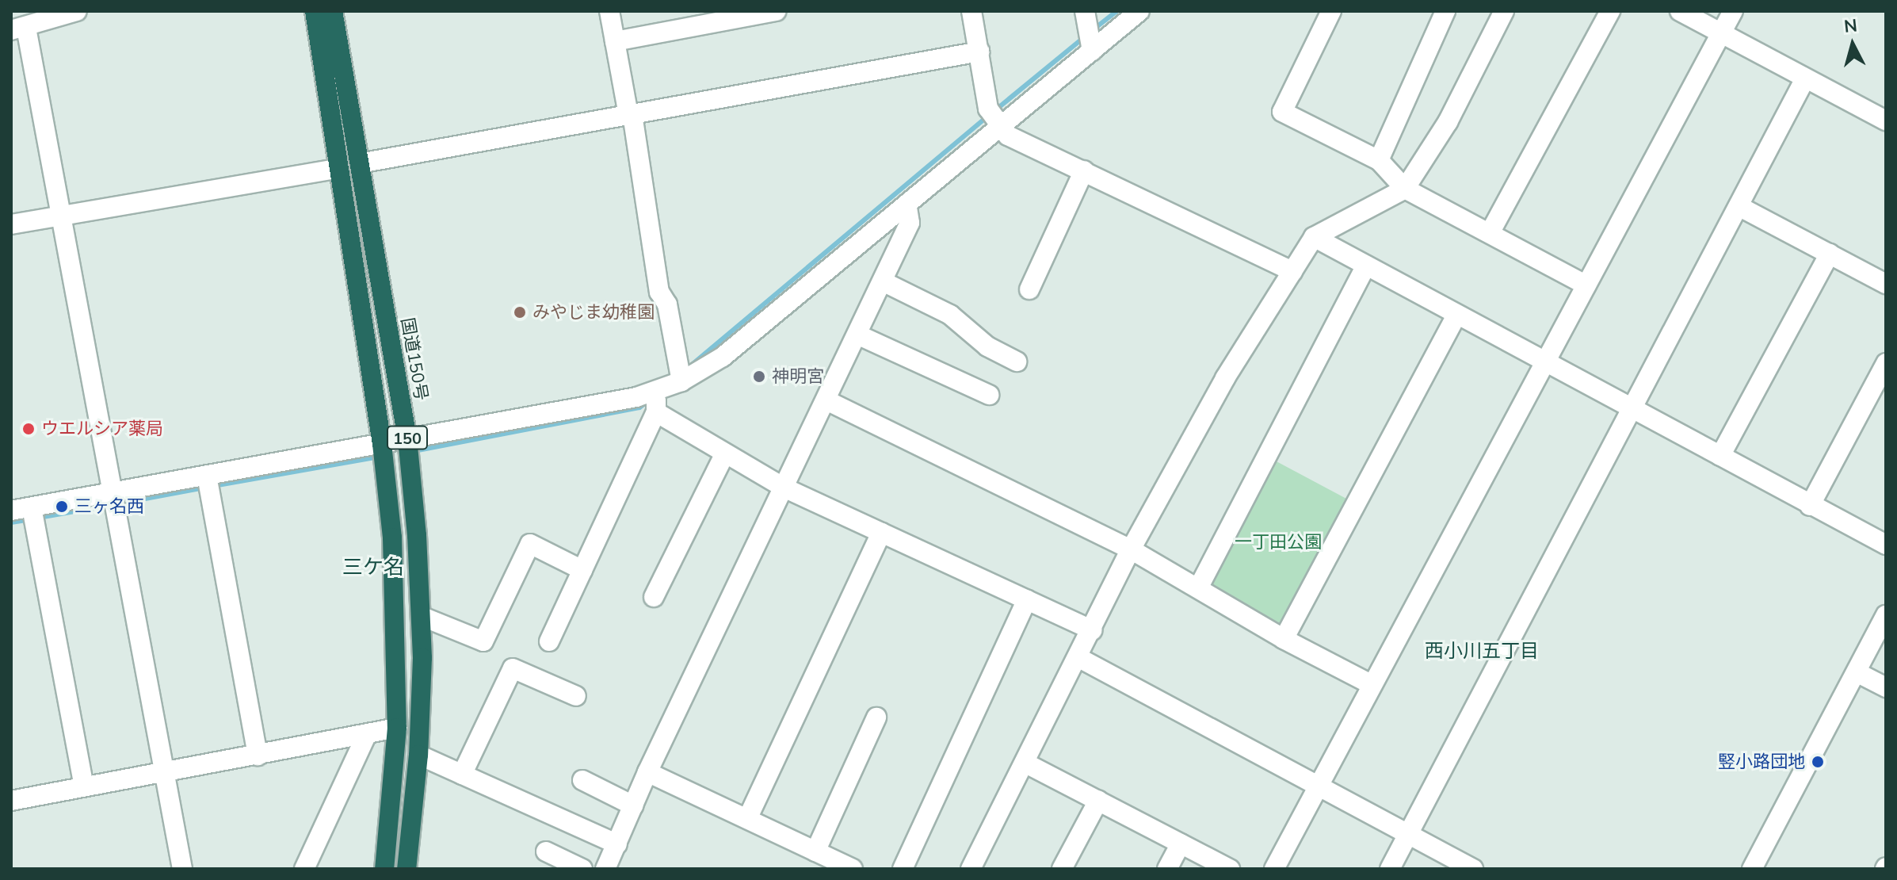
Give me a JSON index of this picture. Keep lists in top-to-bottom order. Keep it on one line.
{"streets":{"highway":["国道150号","150"]},"districts":["三ケ名","西小川五丁目"],"parks":["一丁田公園"],"places":["みやじま幼稚園","神明宮","ウエルシア薬局","三ヶ名西","竪小路団地"],"north":"top"}
